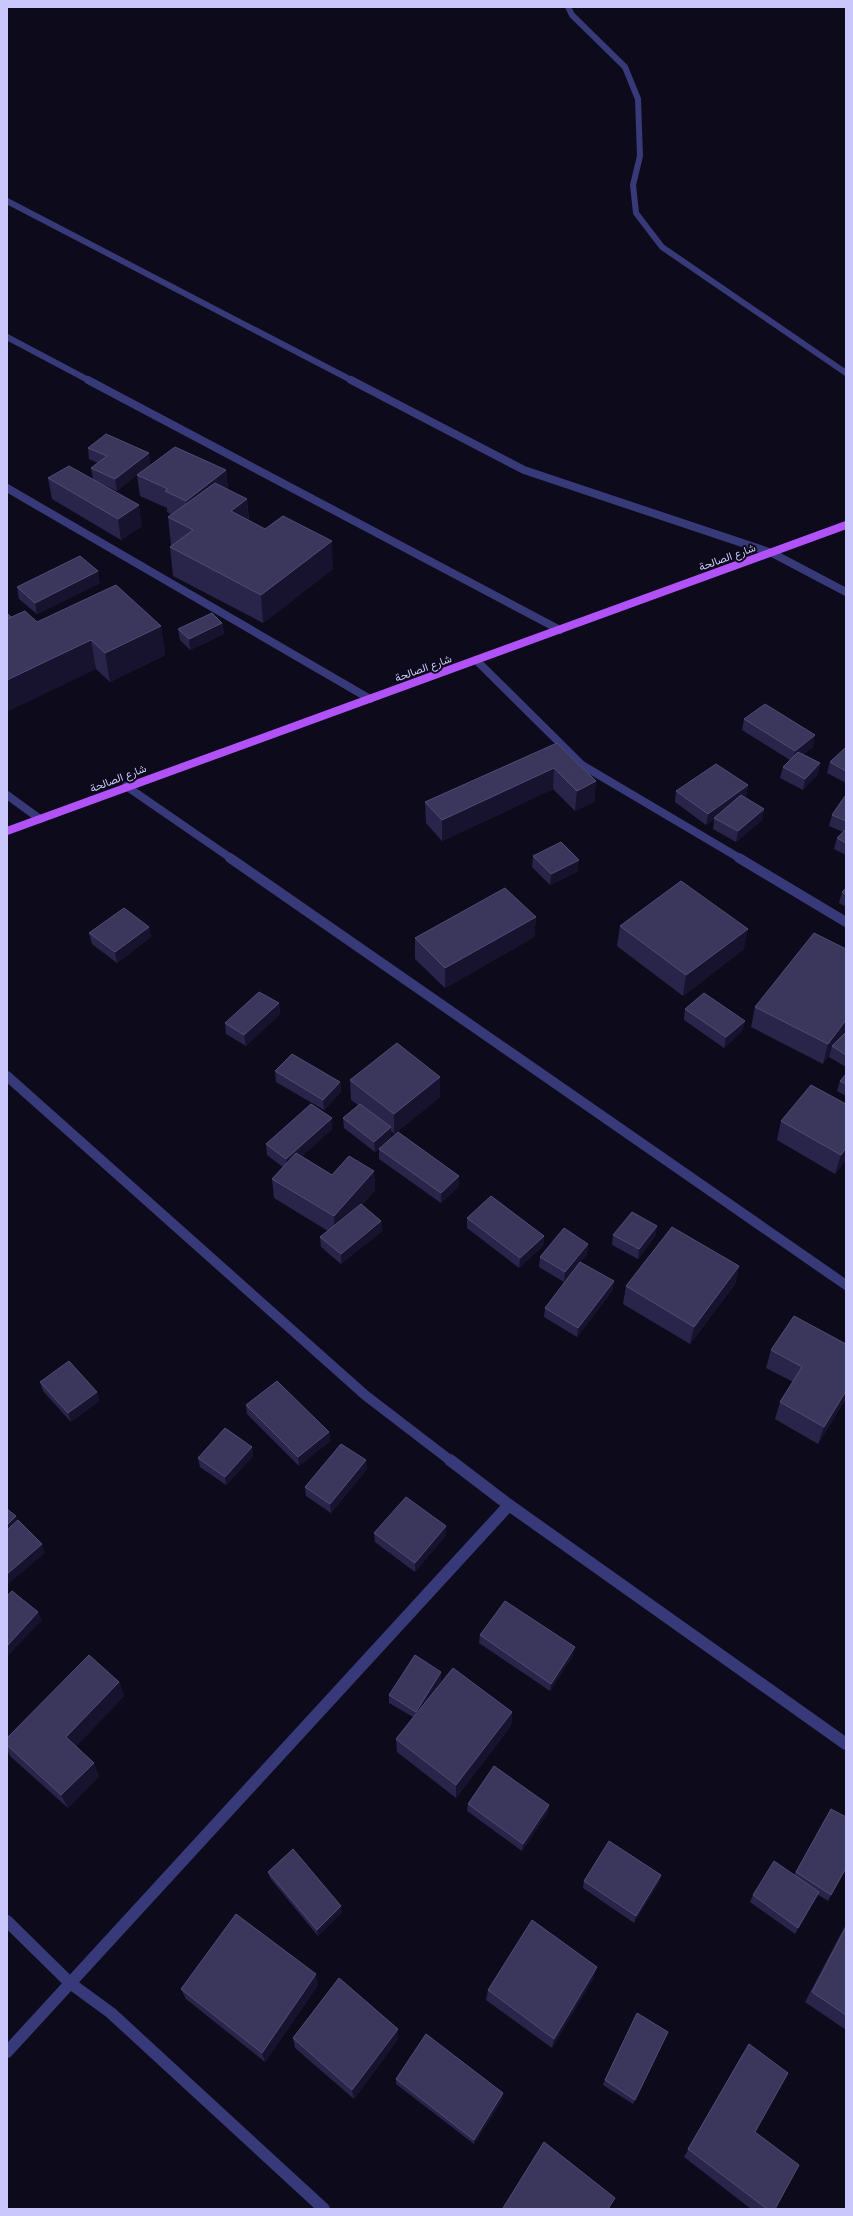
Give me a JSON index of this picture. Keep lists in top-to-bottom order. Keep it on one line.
{"streets":{"main road":["شارع الصالحة"]}}
